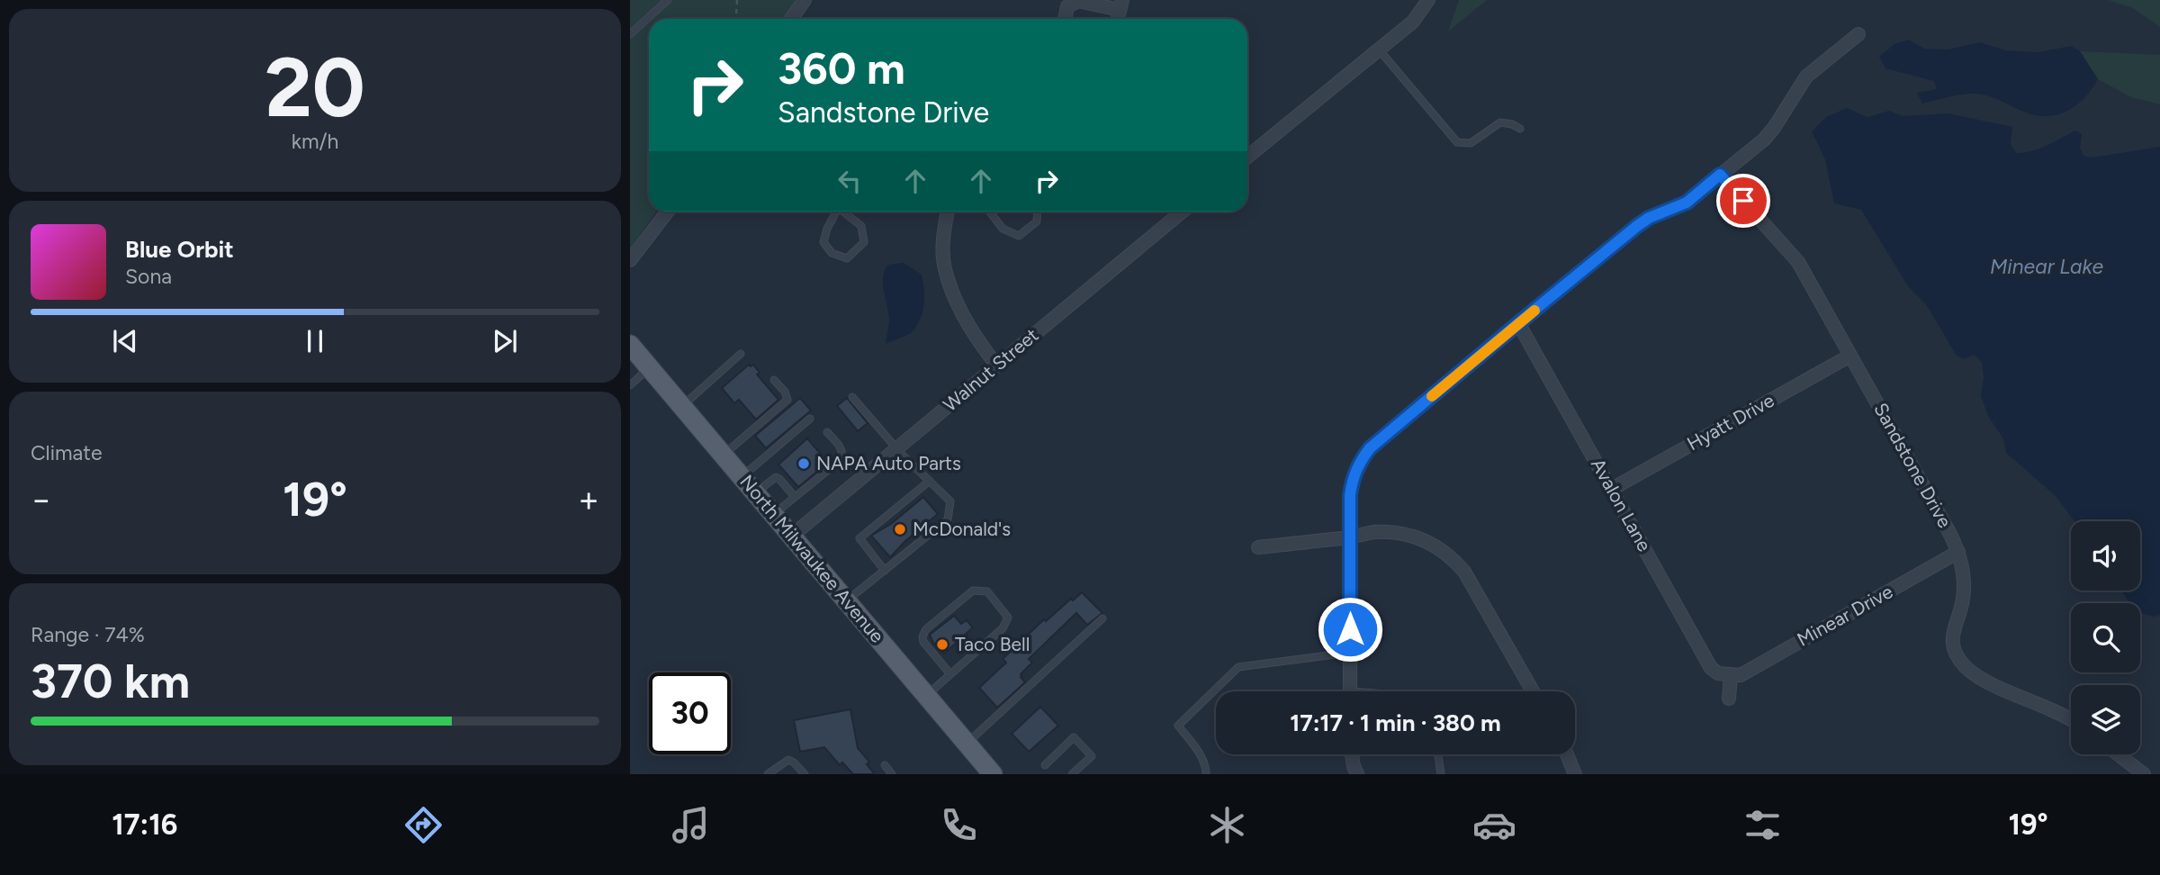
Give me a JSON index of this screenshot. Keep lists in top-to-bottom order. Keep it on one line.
{"streets":{"main road":["North Milwaukee Avenue"],"street":["Walnut Street","Hyatt Drive","Sandstone Drive","Avalon Lane","Minear Drive"]},"crossings":[["Walnut Street","North Milwaukee Avenue"],["Hyatt Drive","Sandstone Drive"],["Hyatt Drive","Avalon Lane"],["Sandstone Drive","Minear Drive"],["Avalon Lane","Minear Drive"]],"water":["Minear Lake"],"places":["NAPA Auto Parts","McDonald's","Taco Bell"],"page":{"tile":[["20","km/h"],"Climate",["Range · 74%","370 km"]],"turn":["360 m","Sandstone Drive"],"song":["Blue Orbit","Sona"],"heat":["−","19°","+"],"limit":"30","trip":"17:17 · 1 min · 380 m","tabs":["17:16","19°"]}}
